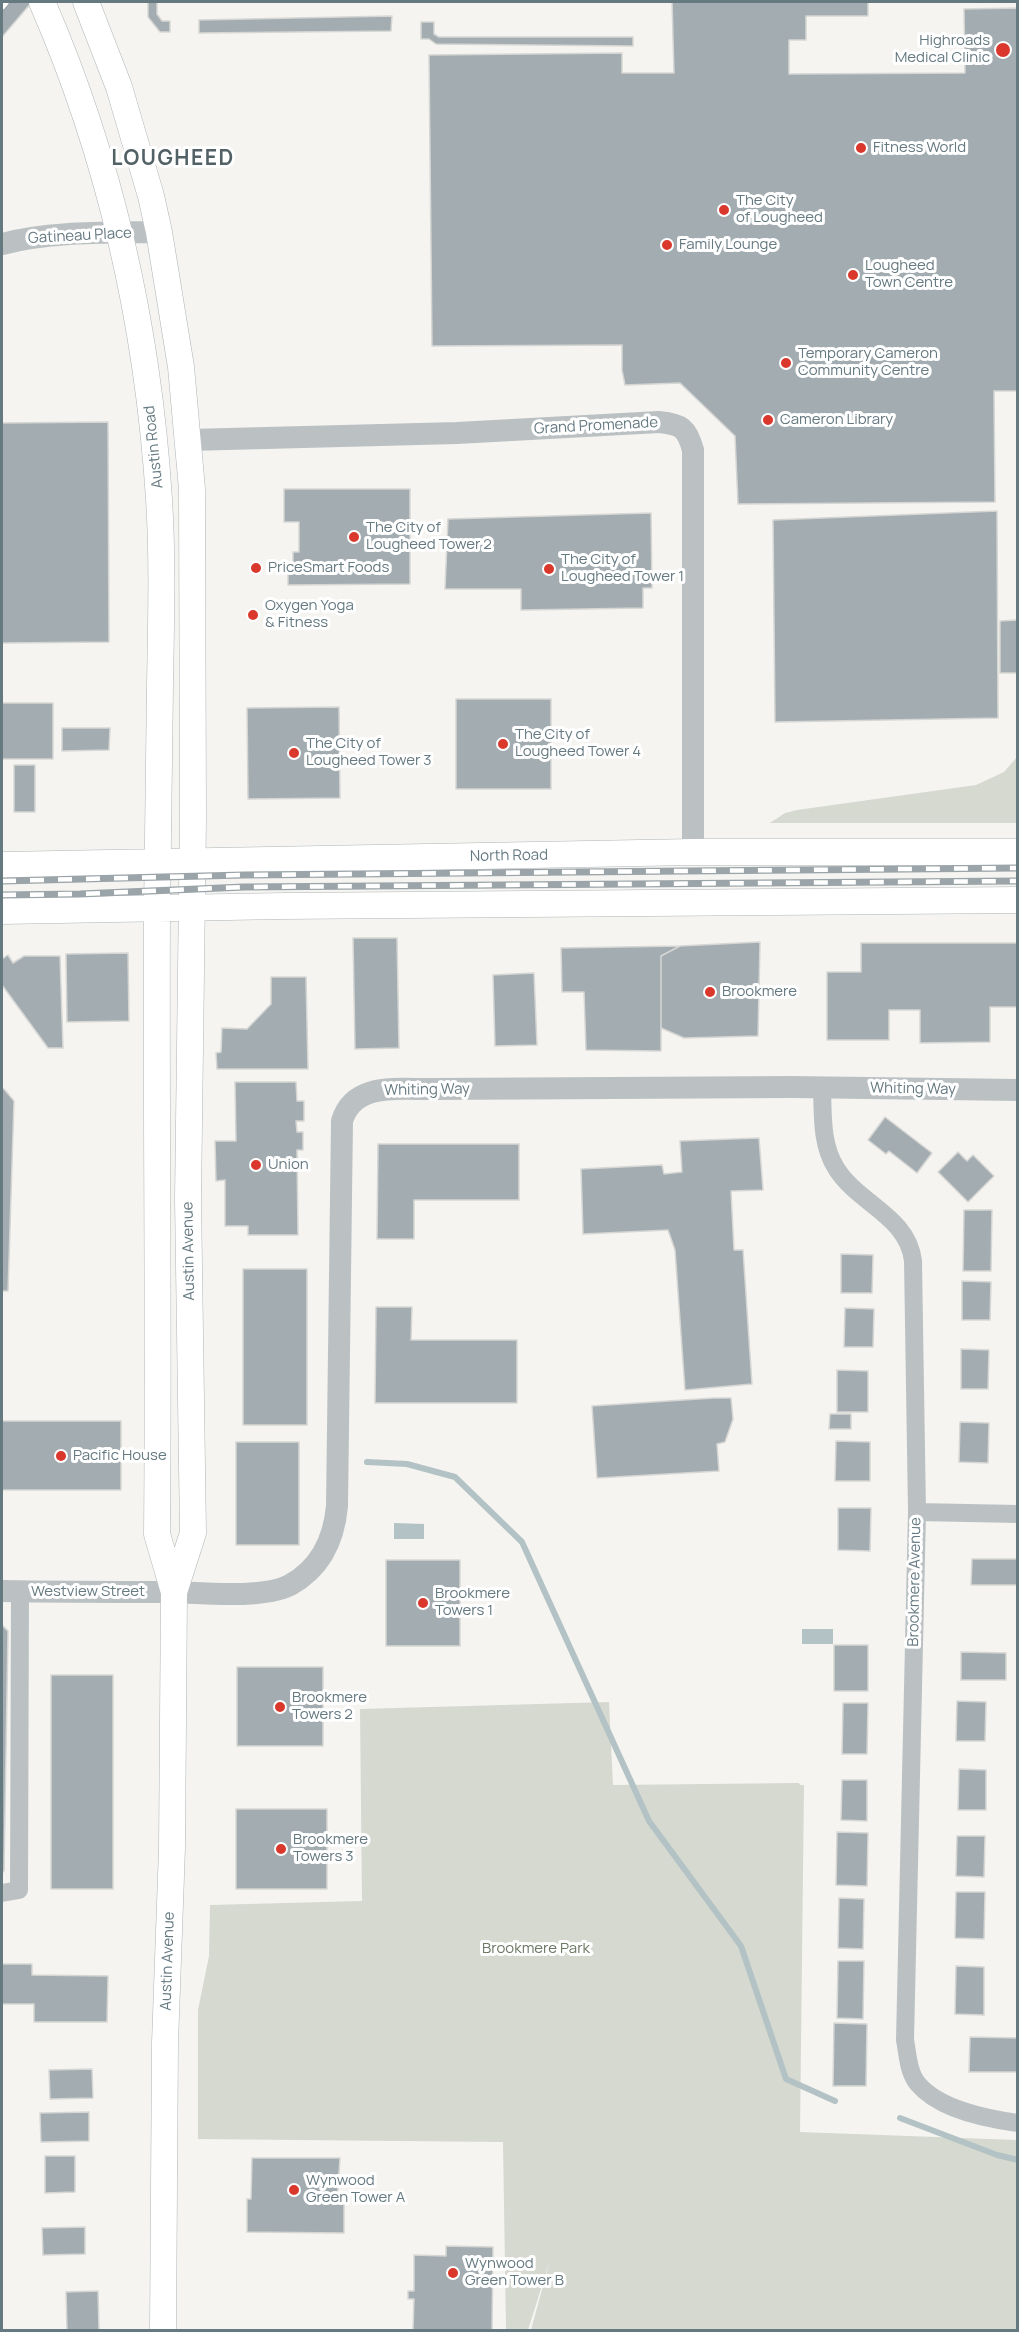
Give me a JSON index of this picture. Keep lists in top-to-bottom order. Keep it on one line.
{"streets":{"main road":["Austin Road","North Road","Austin Avenue"],"street":["Gatineau Place","Grand Promenade","Whiting Way","Brookmere Avenue","Westview Street"]},"crossings":[["Gatineau Place","Austin Road"],["Grand Promenade","North Road"],["Austin Road","North Road"],["Austin Road","Austin Avenue"],["Whiting Way","Austin Avenue"],["Whiting Way","Brookmere Avenue"],["Whiting Way","Westview Street"],["Austin Avenue","Westview Street"]],"districts":["LOUGHEED"],"parks":["Brookmere Park"],"places":["Highroads Medical Clinic","Fitness World","The City of Lougheed","Family Lounge","Lougheed Town Centre","Temporary Cameron Community Centre","Cameron Library","The City of Lougheed Tower 2","PriceSmart Foods","The City of Lougheed Tower 1","Oxygen Yoga & Fitness","The City of Lougheed Tower 4","The City of Lougheed Tower 3","Brookmere","Union","Pacific House","Brookmere Towers 1","Brookmere Towers 2","Brookmere Towers 3","Wynwood Green Tower A","Wynwood Green Tower B"]}
